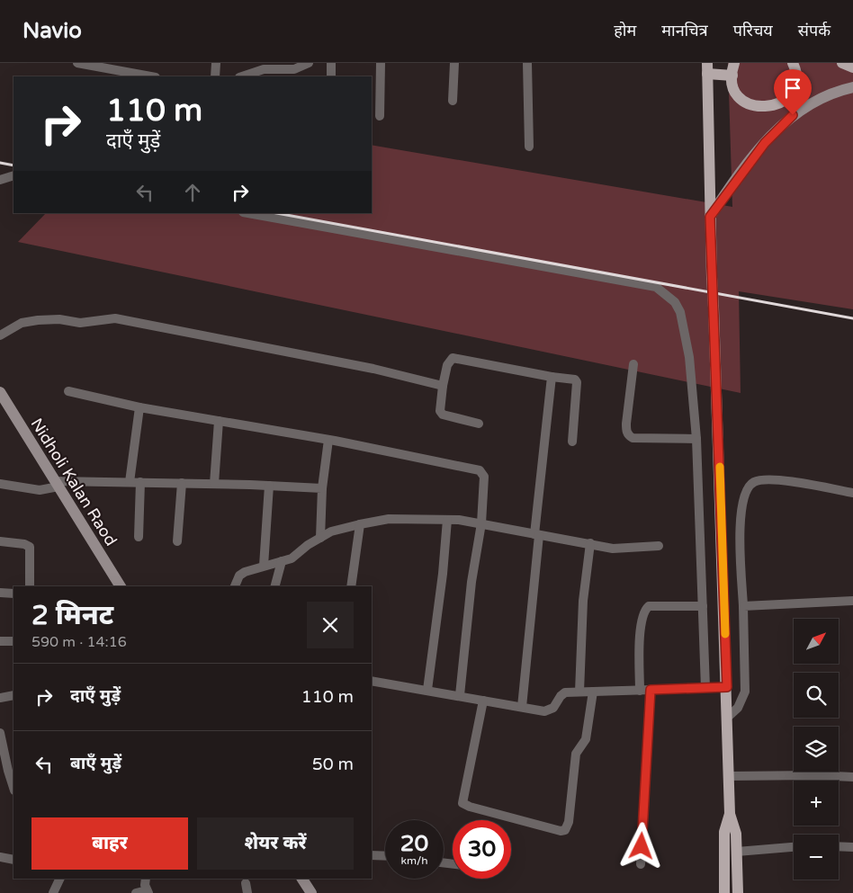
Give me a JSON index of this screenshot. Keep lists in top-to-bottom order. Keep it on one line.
{"streets":{"street":["Nidholi Kalan Raod"]},"north":"top right","page":{"header":"Navio","nav":["होम","मानचित्र","परिचय","संपर्क"],"turn":["110 m","दाएँ मुड़ें"],"heading":["2 मिनट","590 m · 14:16"],"map_buttons":["+","−"],"list":[{"name":"दाएँ मुड़ें","value":"110 m"},{"name":"बाएँ मुड़ें","value":"50 m"}],"buttons":["बाहर","शेयर करें"],"speed":"20 km/h","limit":"30"}}
